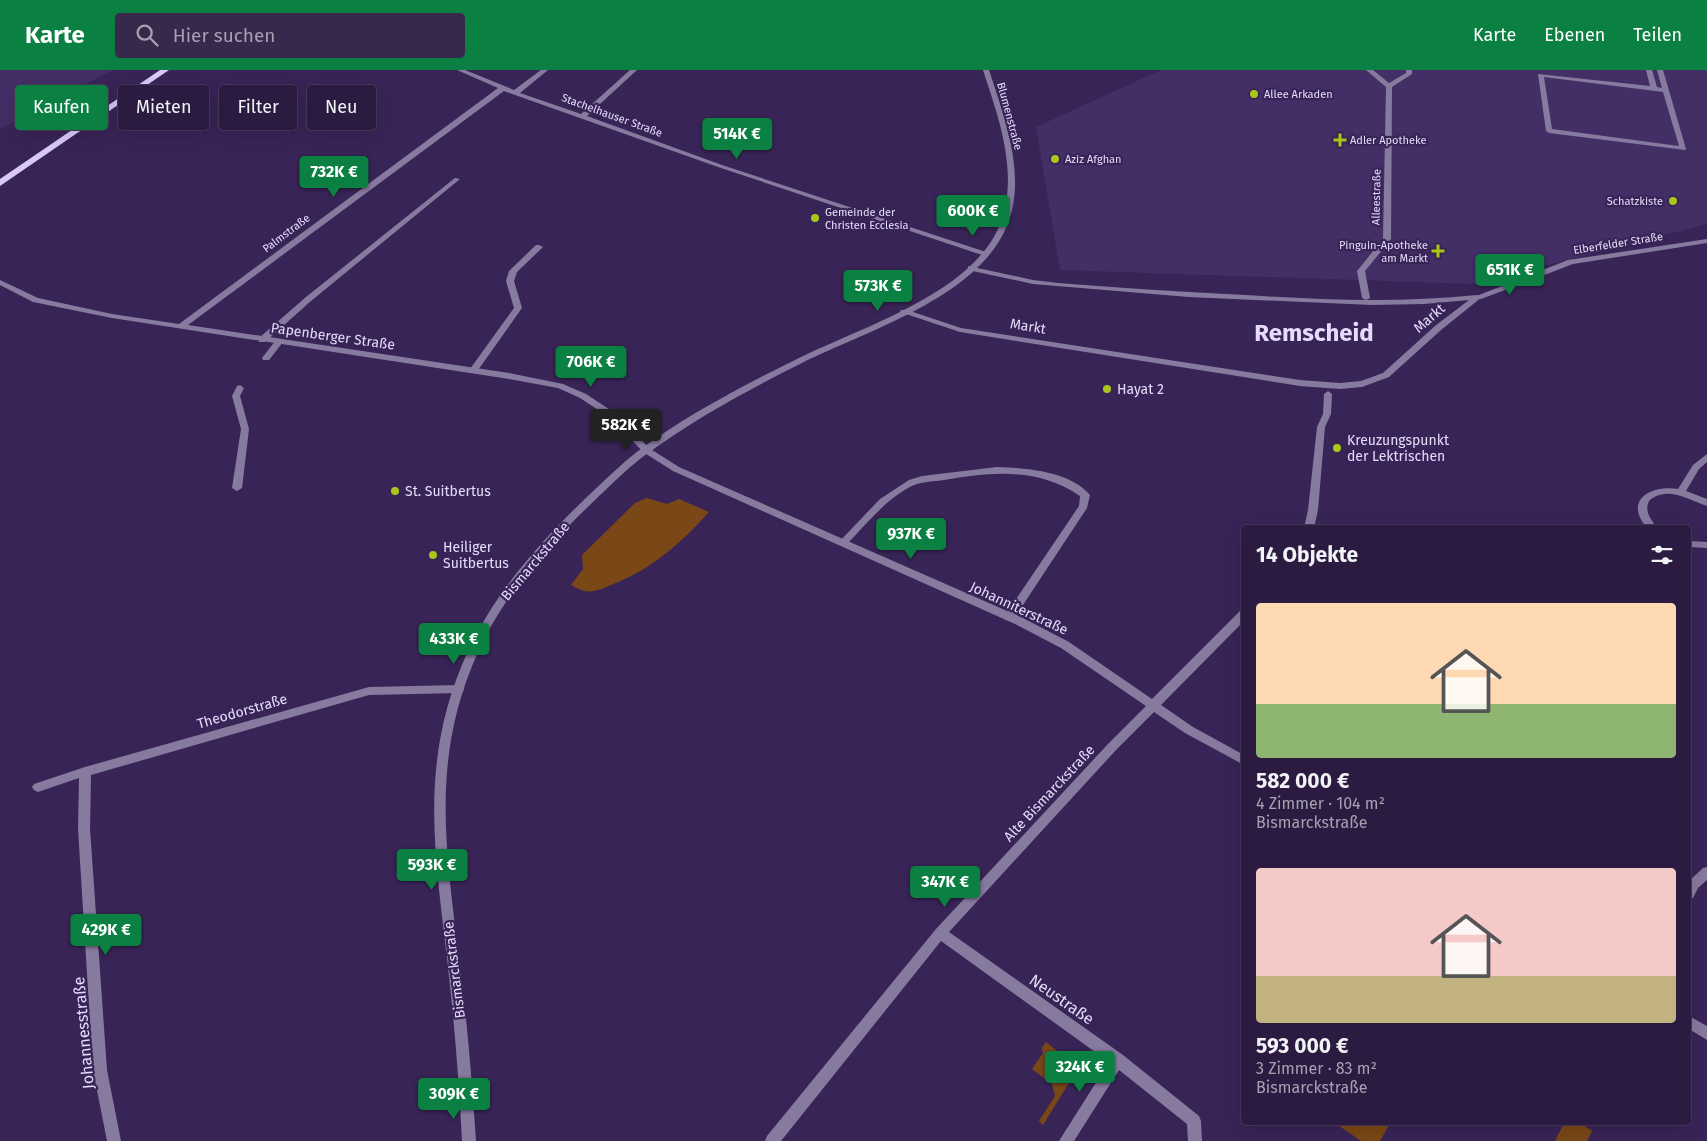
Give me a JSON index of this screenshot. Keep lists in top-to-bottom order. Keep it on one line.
{"streets":{"street":["Stachelhauser Straße","Blumenstraße","Alleestraße","Palmstraße","Elberfelder Straße","Markt","Papenberger Straße","Bismarckstraße","Johanniterstraße","Theodorstraße","Alte Bismarckstraße","Neustraße","Johannesstraße"]},"crossings":[["Stachelhauser Straße","Blumenstraße"],["Stachelhauser Straße","Palmstraße"],["Alleestraße","Markt"],["Palmstraße","Papenberger Straße"],["Elberfelder Straße","Markt"],["Papenberger Straße","Bismarckstraße"],["Papenberger Straße","Johanniterstraße"],["Bismarckstraße","Johanniterstraße"],["Bismarckstraße","Theodorstraße"],["Johanniterstraße","Alte Bismarckstraße"],["Theodorstraße","Johannesstraße"],["Alte Bismarckstraße","Neustraße"]],"districts":["Remscheid"],"places":{"other":["Allee Arkaden","Aziz Afghan","Schatzkiste","Gemeinde der Christen Ecclesia","Hayat 2","Kreuzungspunkt der Lektrischen","St. Suitbertus","Heiliger Suitbertus"],"health":["Adler Apotheke","Pinguin-Apotheke am Markt"]},"page":{"header":"Karte","search":"Hier suchen","nav":["Karte","Ebenen","Teilen"],"chip":["Kaufen","Mieten","Filter","Neu"],"price":["514K €","732K €","600K €","651K €","573K €","706K €","582K €","937K €","433K €","593K €","347K €","429K €","324K €","309K €"],"heading":"14 Objekte","list":[{"name":"582 000 €","note":"4 Zimmer · 104 m² · Bismarckstraße"},{"name":"593 000 €","note":"3 Zimmer · 83 m² · Bismarckstraße"}]}}
